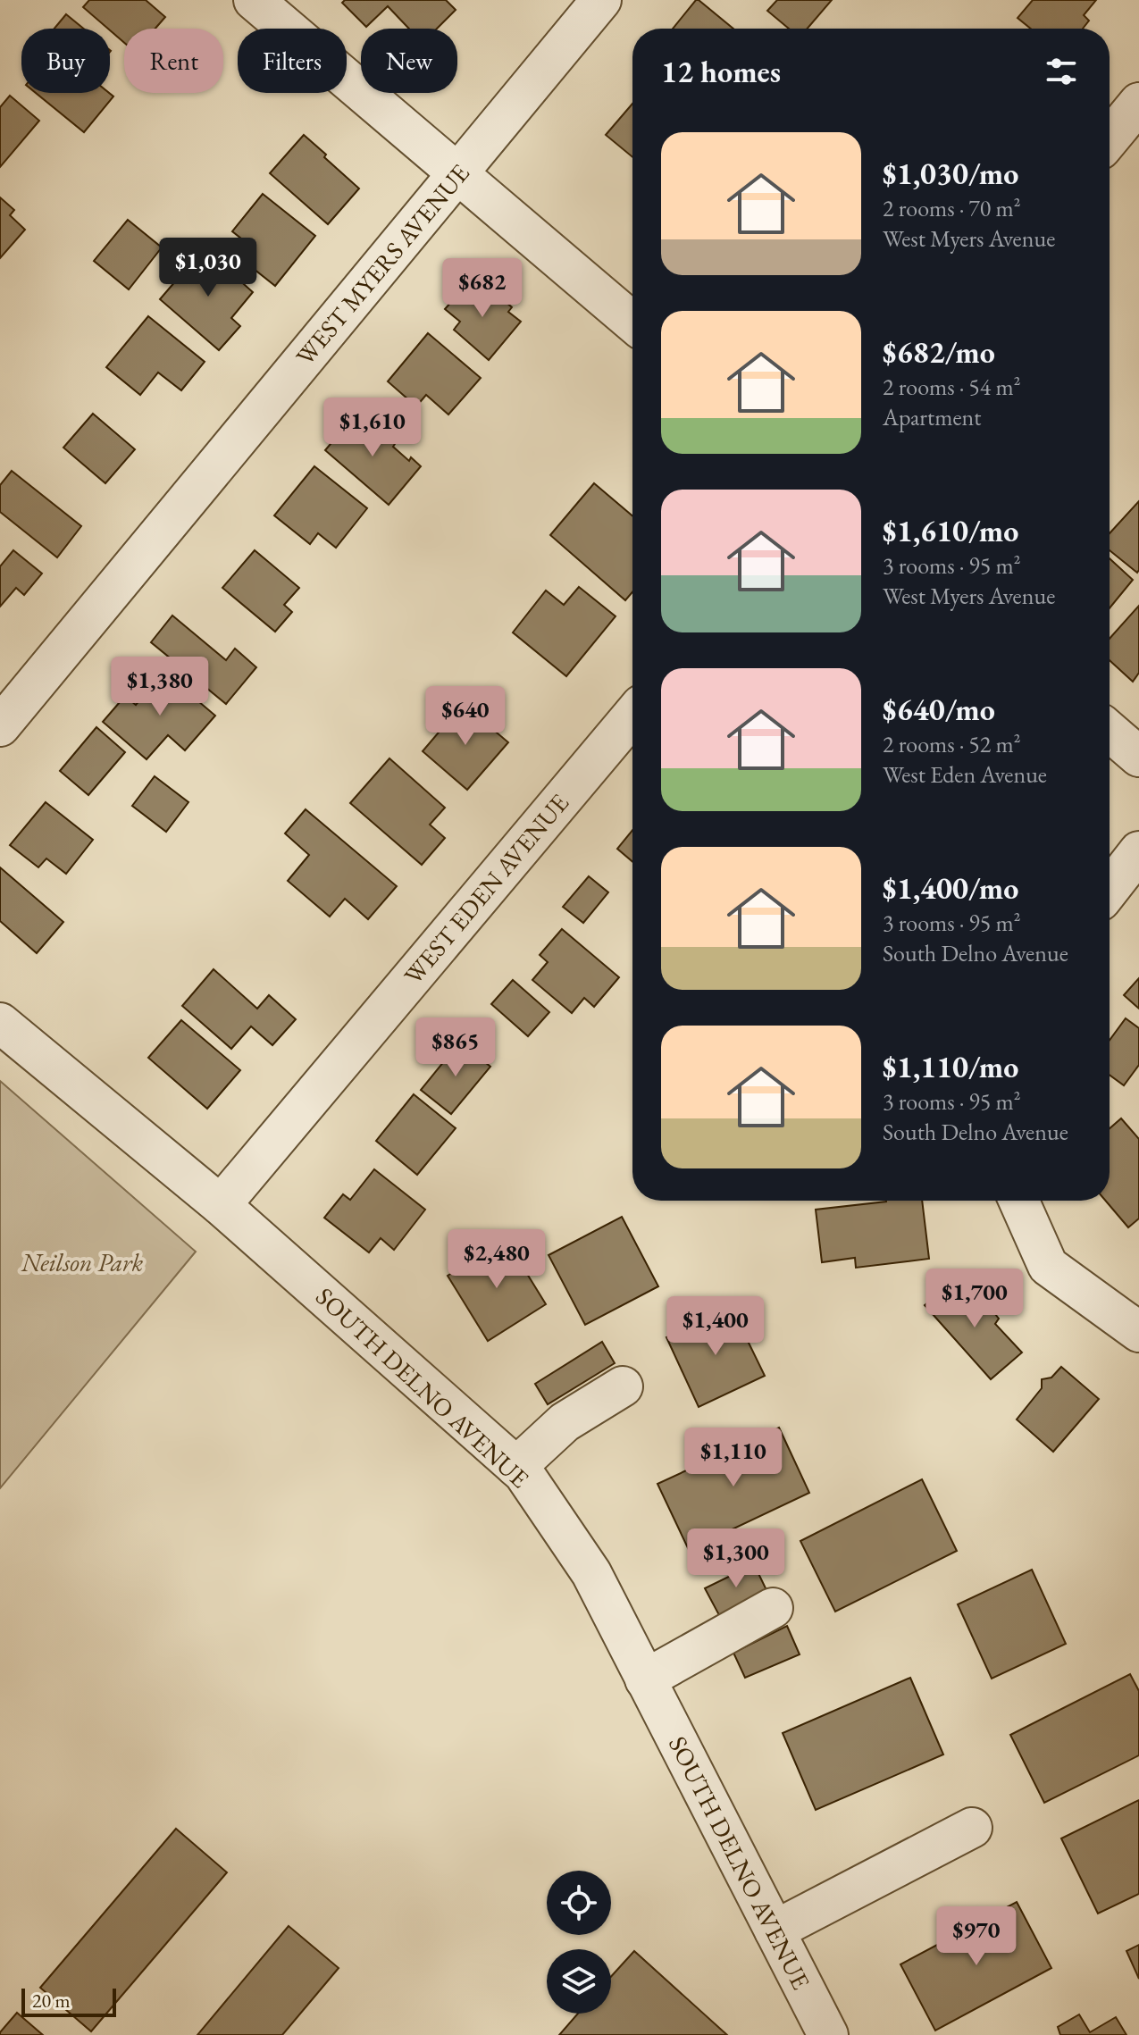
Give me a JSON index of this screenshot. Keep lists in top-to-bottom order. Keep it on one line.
{"streets":{"street":["WEST MYERS AVENUE","WEST EDEN AVENUE","SOUTH DELNO AVENUE"]},"crossings":[["WEST EDEN AVENUE","SOUTH DELNO AVENUE"]],"parks":["Neilson Park"],"scale_bar":"20 m","page":{"chip":["Buy","Rent","Filters","New"],"heading":"12 homes","list":[{"name":"$1,030/mo","note":"2 rooms · 70 m² · West Myers Avenue"},{"name":"$682/mo","note":"2 rooms · 54 m² · Apartment"},{"name":"$1,610/mo","note":"3 rooms · 95 m² · West Myers Avenue"},{"name":"$640/mo","note":"2 rooms · 52 m² · West Eden Avenue"},{"name":"$1,400/mo","note":"3 rooms · 95 m² · South Delno Avenue"},{"name":"$1,110/mo","note":"3 rooms · 95 m² · South Delno Avenue"}],"price":["$1,030","$682","$1,610","$1,380","$640","$865","$2,480","$1,700","$1,400","$1,110","$1,300","$970"],"scale":"20 m"}}
